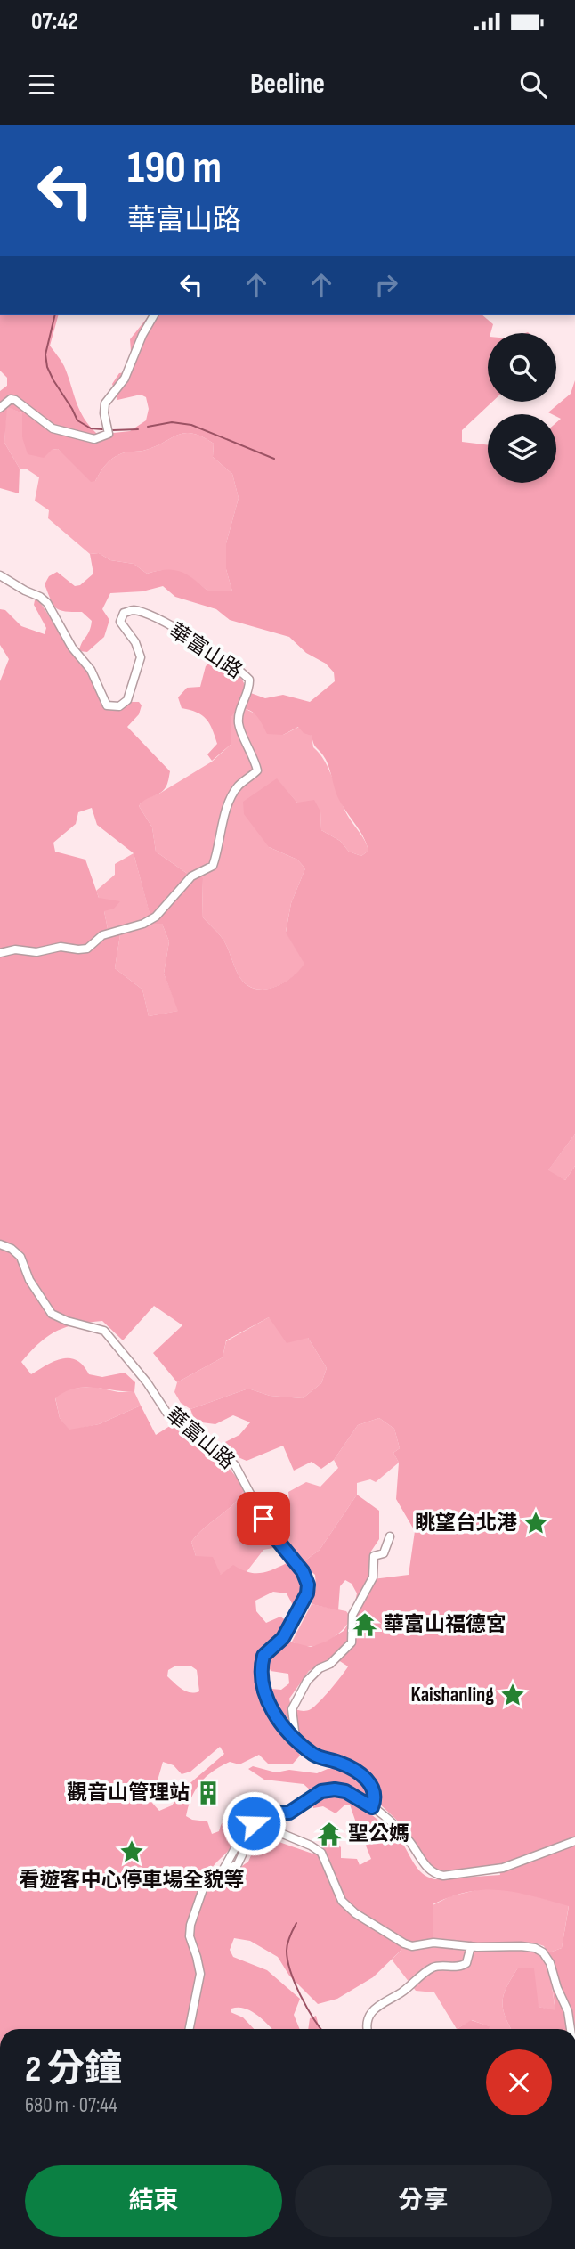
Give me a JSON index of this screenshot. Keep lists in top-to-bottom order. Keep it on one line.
{"streets":{"street":["華富山路"]},"places":{"place":["眺望台北港","Kaishanling","看遊客中心停車場全貌等"],"temple":["華富山福德宮","聖公媽"],"building":["觀音山管理站"]},"page":{"status":"07:42","header":"Beeline","turn":["190 m","華富山路"],"heading":["2 分鐘","680 m · 07:44"],"buttons":["結束","分享"]}}
